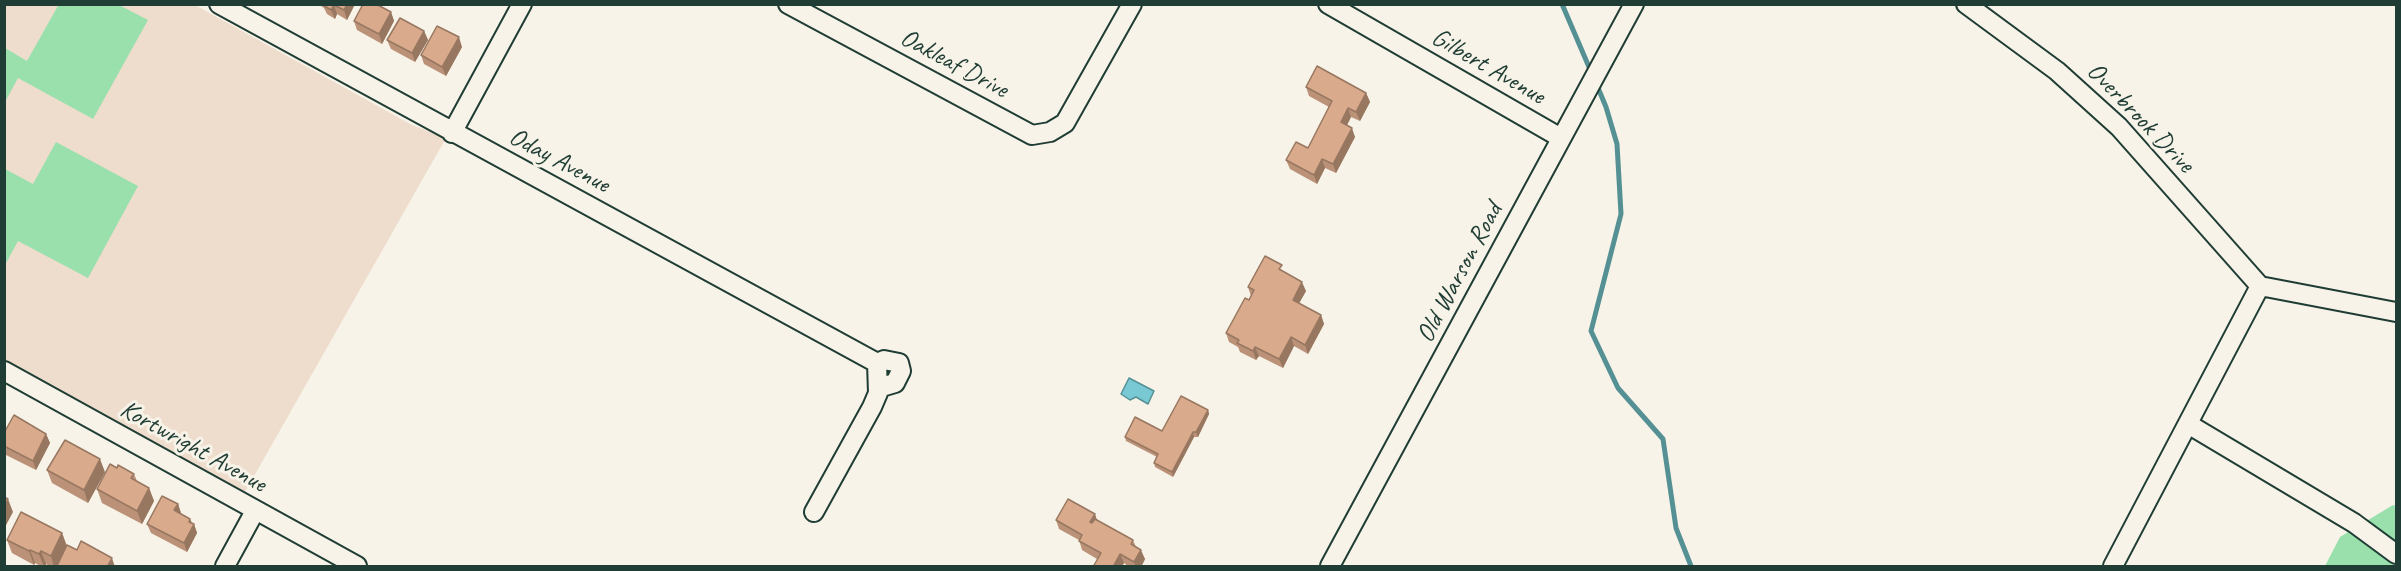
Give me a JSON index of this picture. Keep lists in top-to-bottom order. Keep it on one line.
{"streets":{"street":["Oakleaf Drive","Gilbert Avenue","Overbrook Drive","Oday Avenue","Old Warson Road","Kortwright Avenue"]},"crossings":[["Gilbert Avenue","Old Warson Road"]]}
